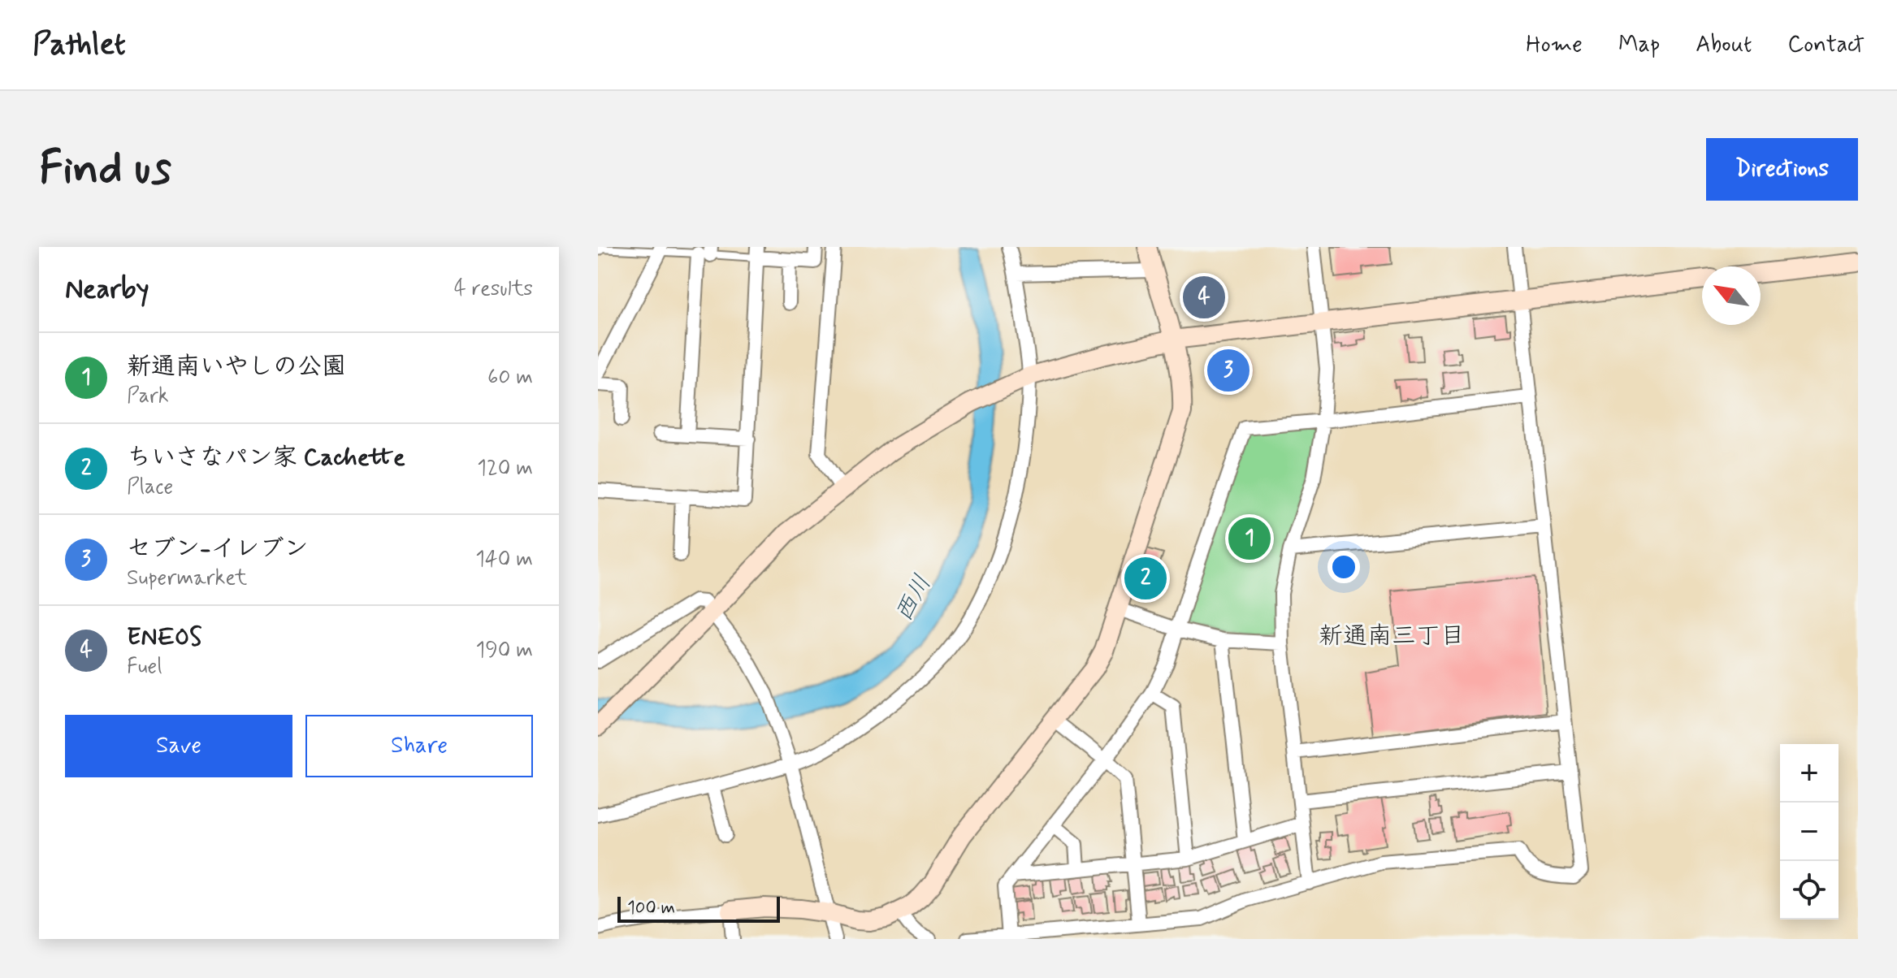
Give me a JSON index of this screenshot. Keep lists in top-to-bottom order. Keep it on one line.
{"districts":["新通南三丁目"],"water":["西川"],"scale_bar":"100 m","north":"top left","page":{"header":"Pathlet","nav":["Home","Map","About","Contact"],"buttons":["Directions",["Save","Share"]],"title":"Find us","heading":["Nearby","4 results"],"pins":["4","3","1","2"],"list":[{"mark":"1","name":"新通南いやしの公園","note":"Park","value":"60 m"},{"mark":"2","name":"ちいさなパン家 Cachette","note":"Place","value":"120 m"},{"mark":"3","name":"セブン-イレブン","note":"Supermarket","value":"140 m"},{"mark":"4","name":"ENEOS","note":"Fuel","value":"190 m"}],"map_buttons":["+","−"],"scale":"100 m"}}
